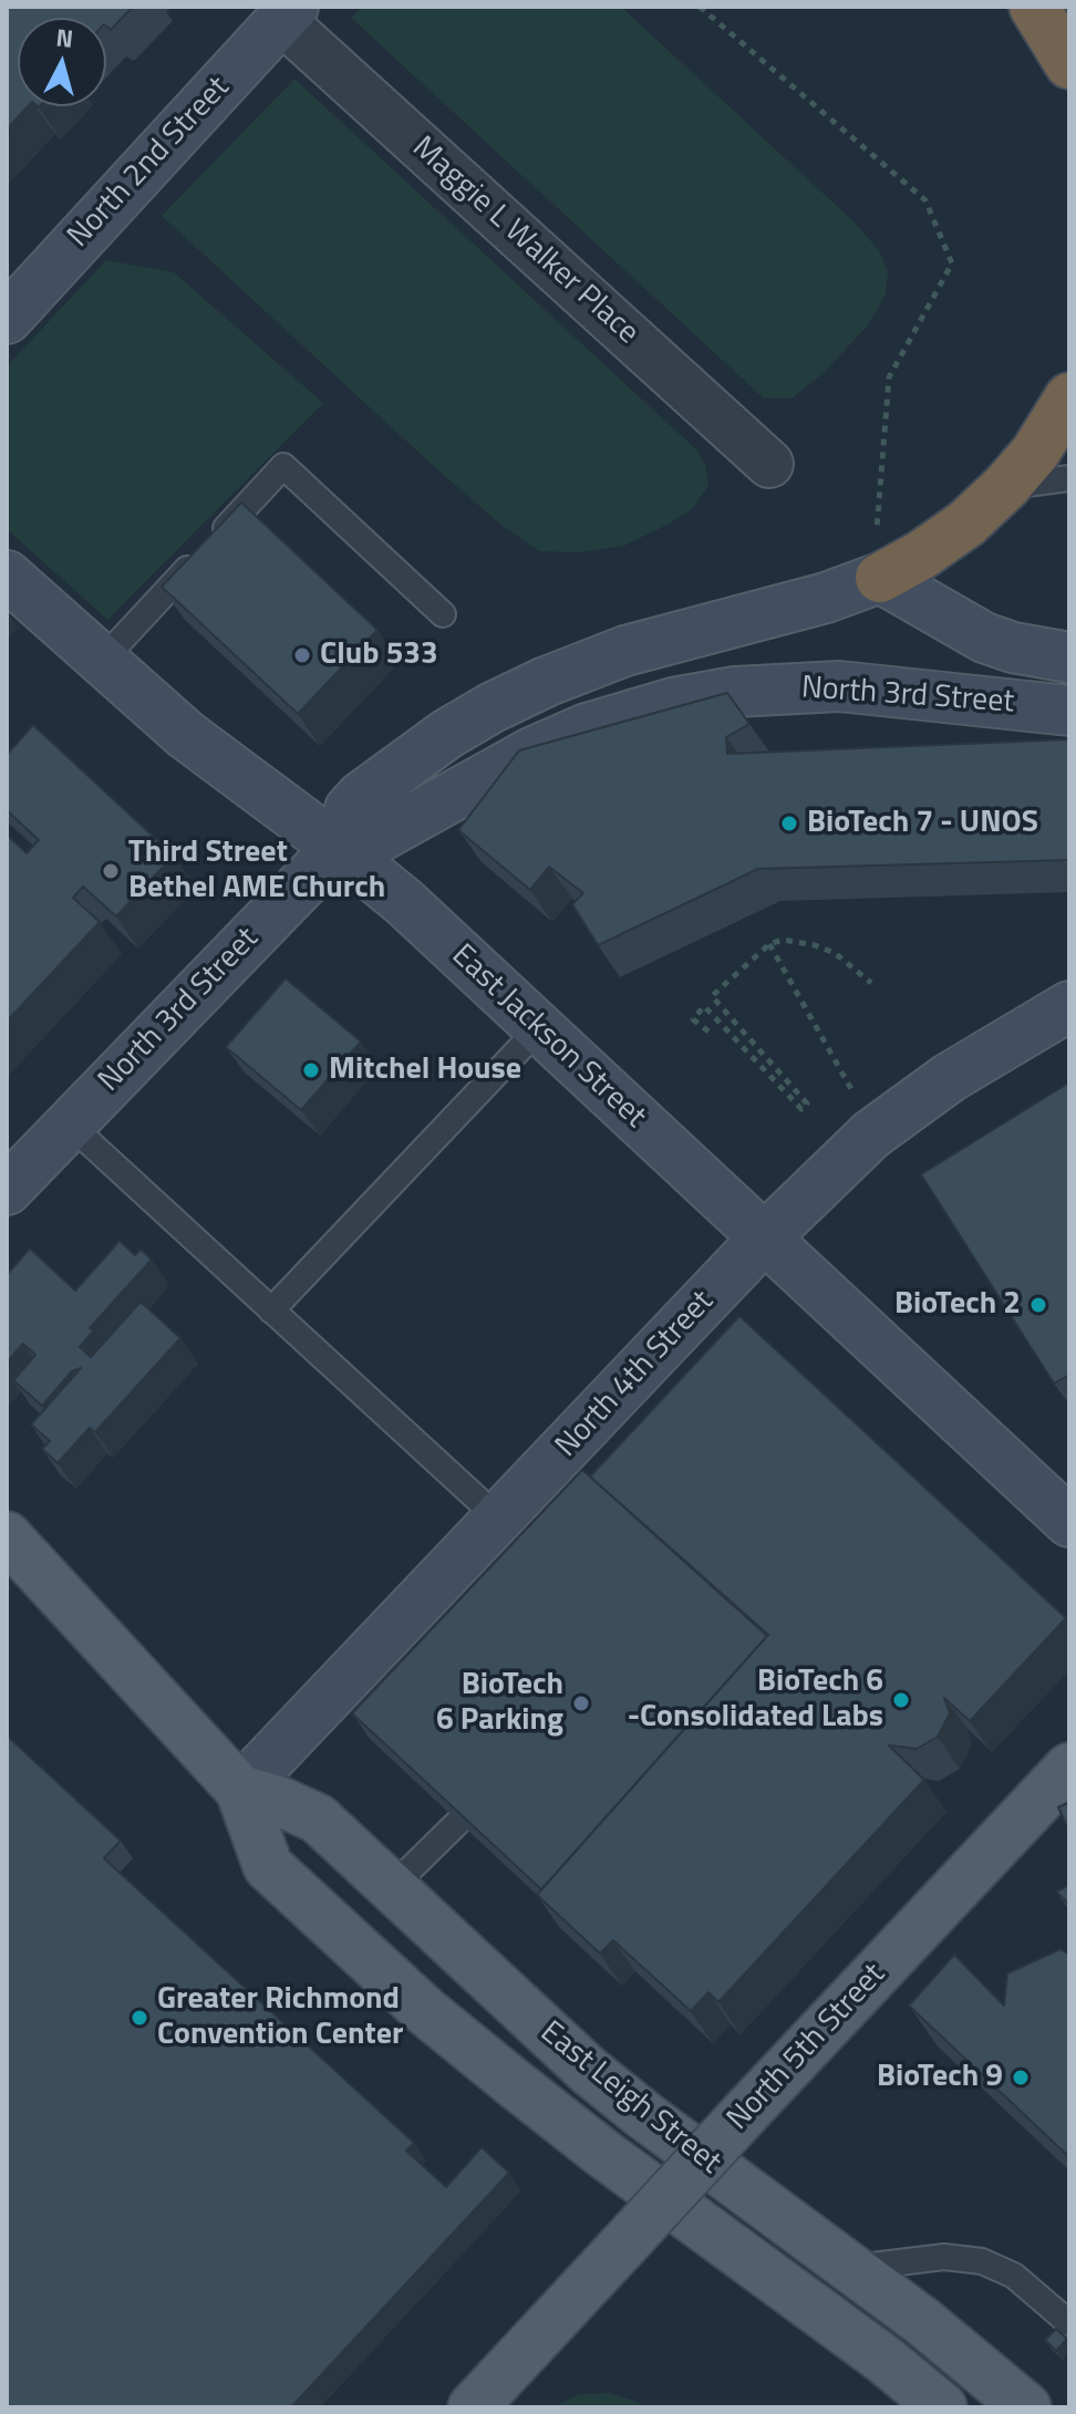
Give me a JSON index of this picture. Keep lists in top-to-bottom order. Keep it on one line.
{"streets":{"main road":["North 5th Street","East Leigh Street"],"street":["North 2nd Street","Maggie L Walker Place","North 3rd Street","East Jackson Street","North 4th Street"]},"crossings":[["North 2nd Street","Maggie L Walker Place"],["North 3rd Street","East Jackson Street"],["East Jackson Street","North 4th Street"],["North 4th Street","East Leigh Street"]],"places":["Club 533","BioTech 7 - UNOS","Third Street Bethel AME Church","Mitchel House","BioTech 2","BioTech 6 -Consolidated Labs","BioTech 6 Parking","Greater Richmond Convention Center","BioTech 9"],"north":"top"}
